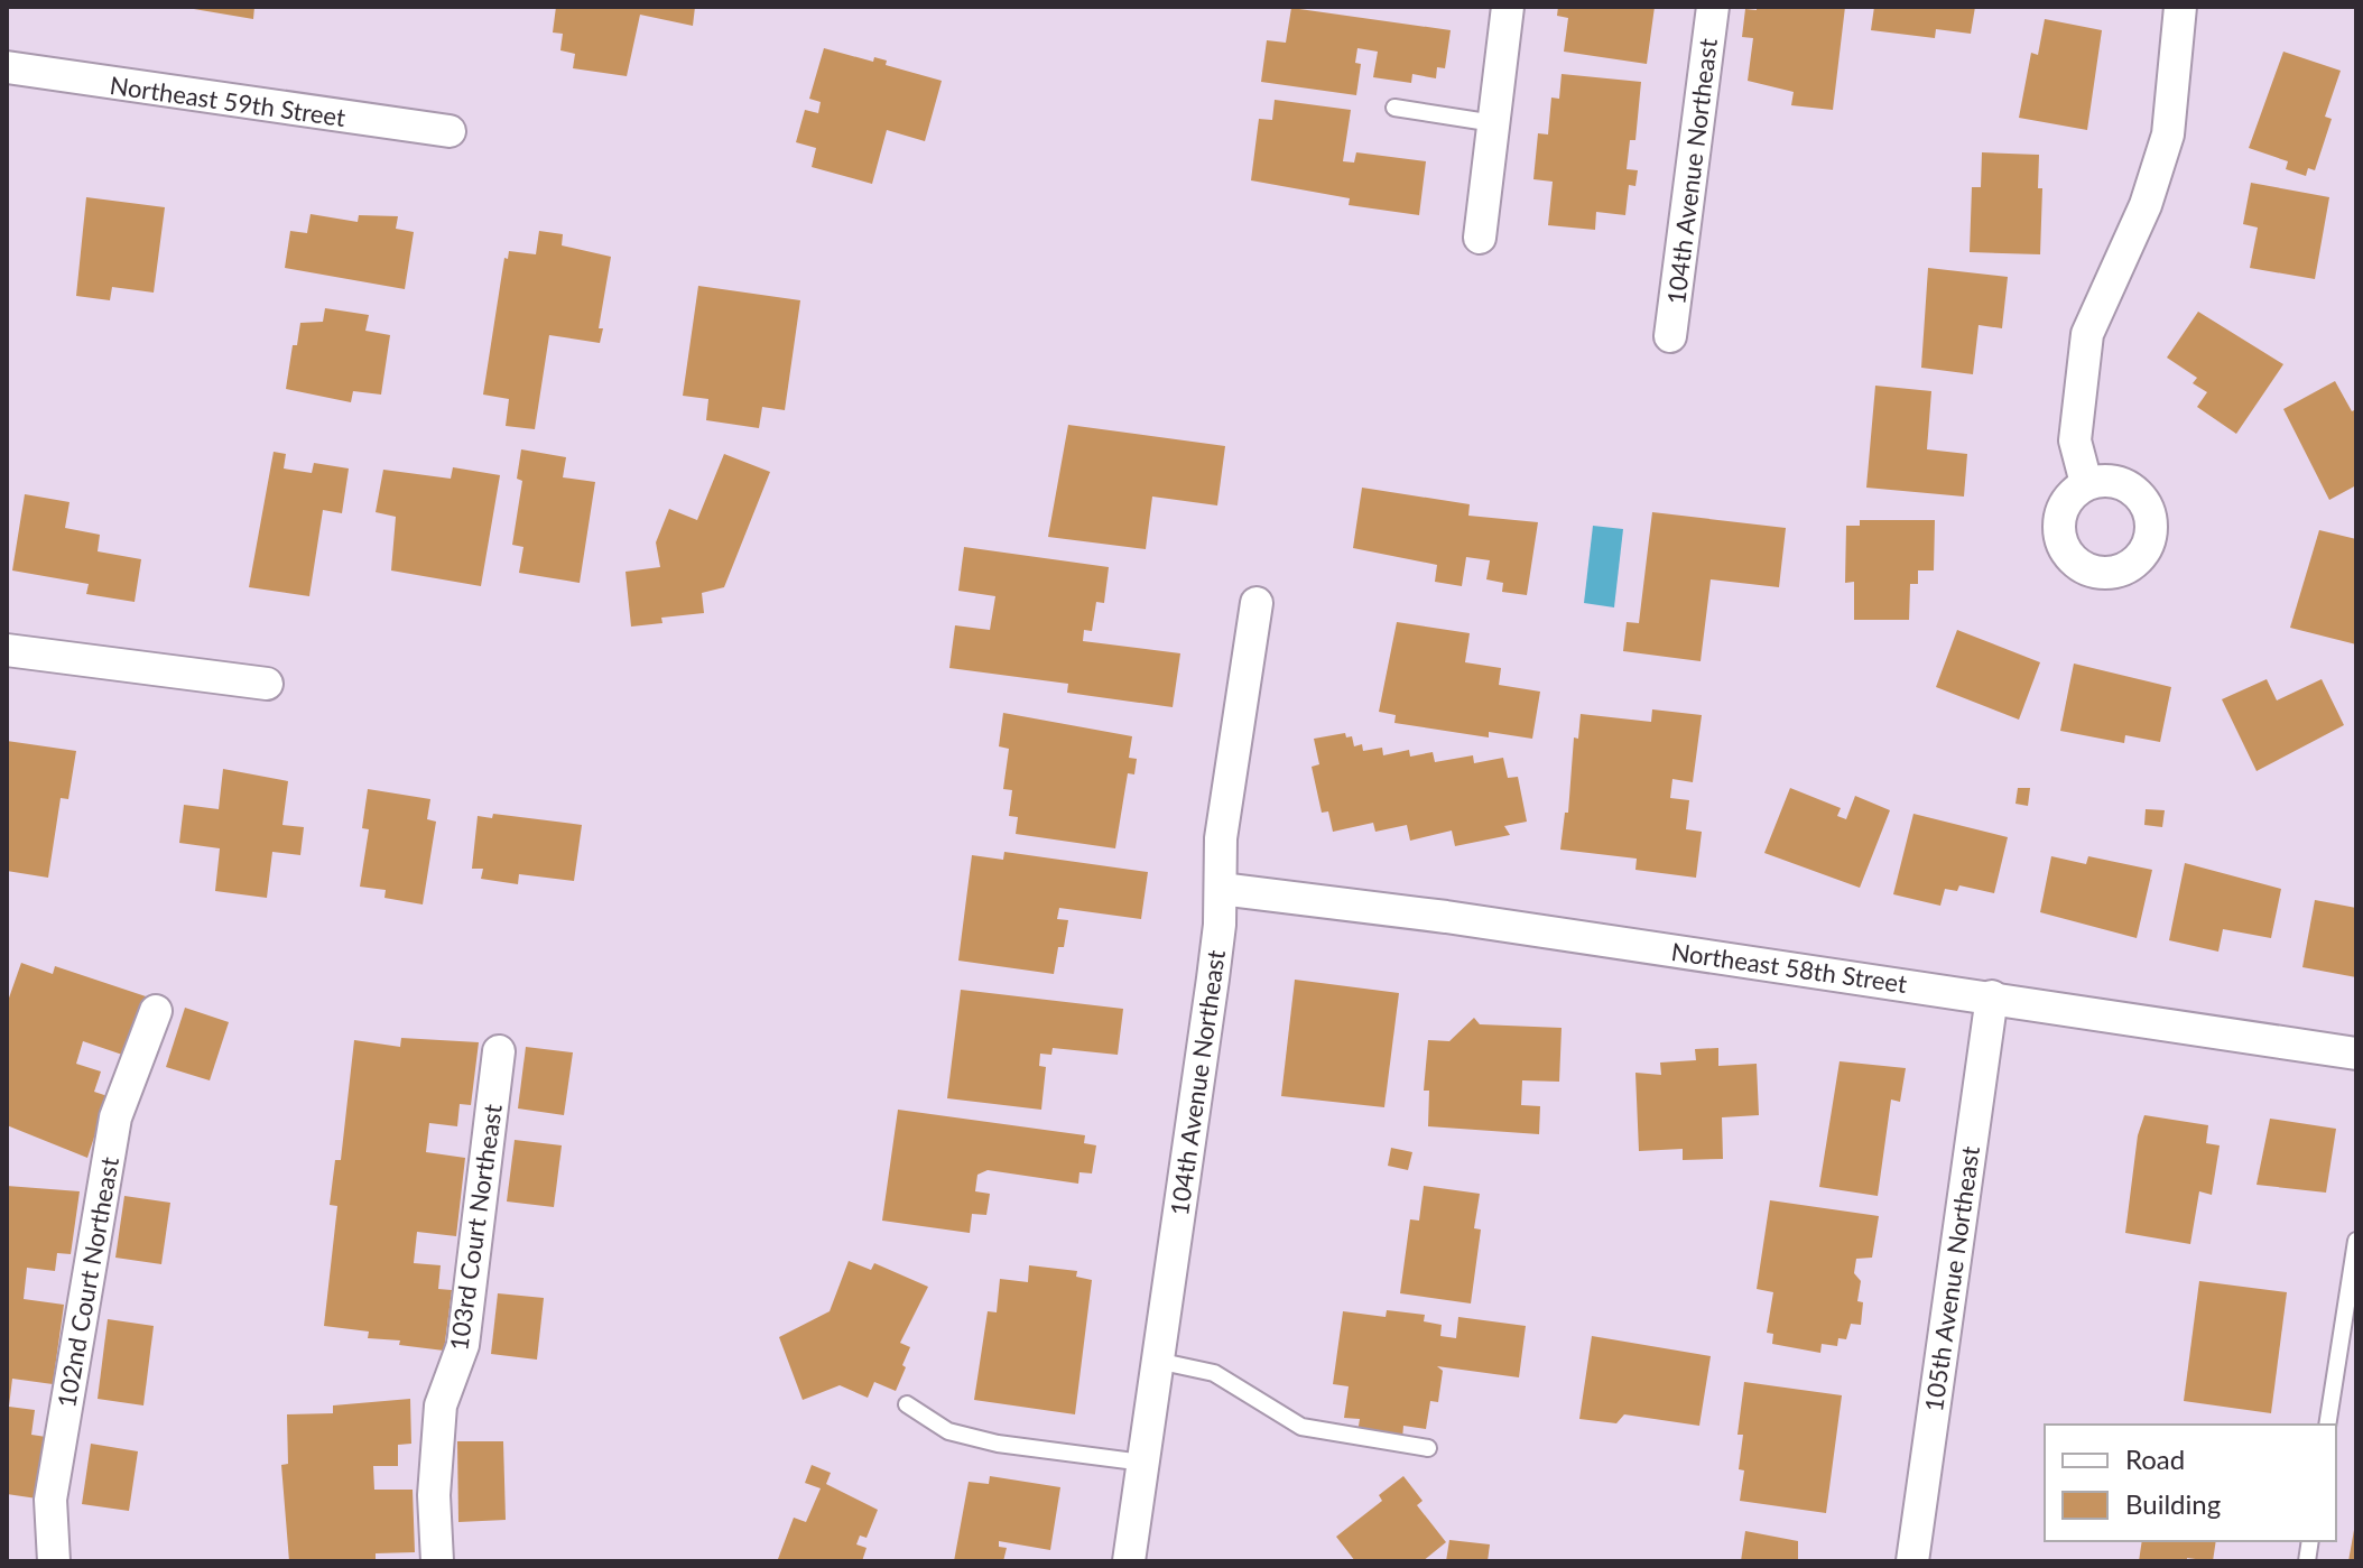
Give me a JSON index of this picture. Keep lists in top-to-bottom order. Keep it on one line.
{"streets":{"street":["Northeast 59th Street","104th Avenue Northeast","Northeast 58th Street","103rd Court Northeast","105th Avenue Northeast","102nd Court Northeast"]},"crossings":[["104th Avenue Northeast","Northeast 58th Street"],["Northeast 58th Street","105th Avenue Northeast"]],"legend":["Road","Building"]}
